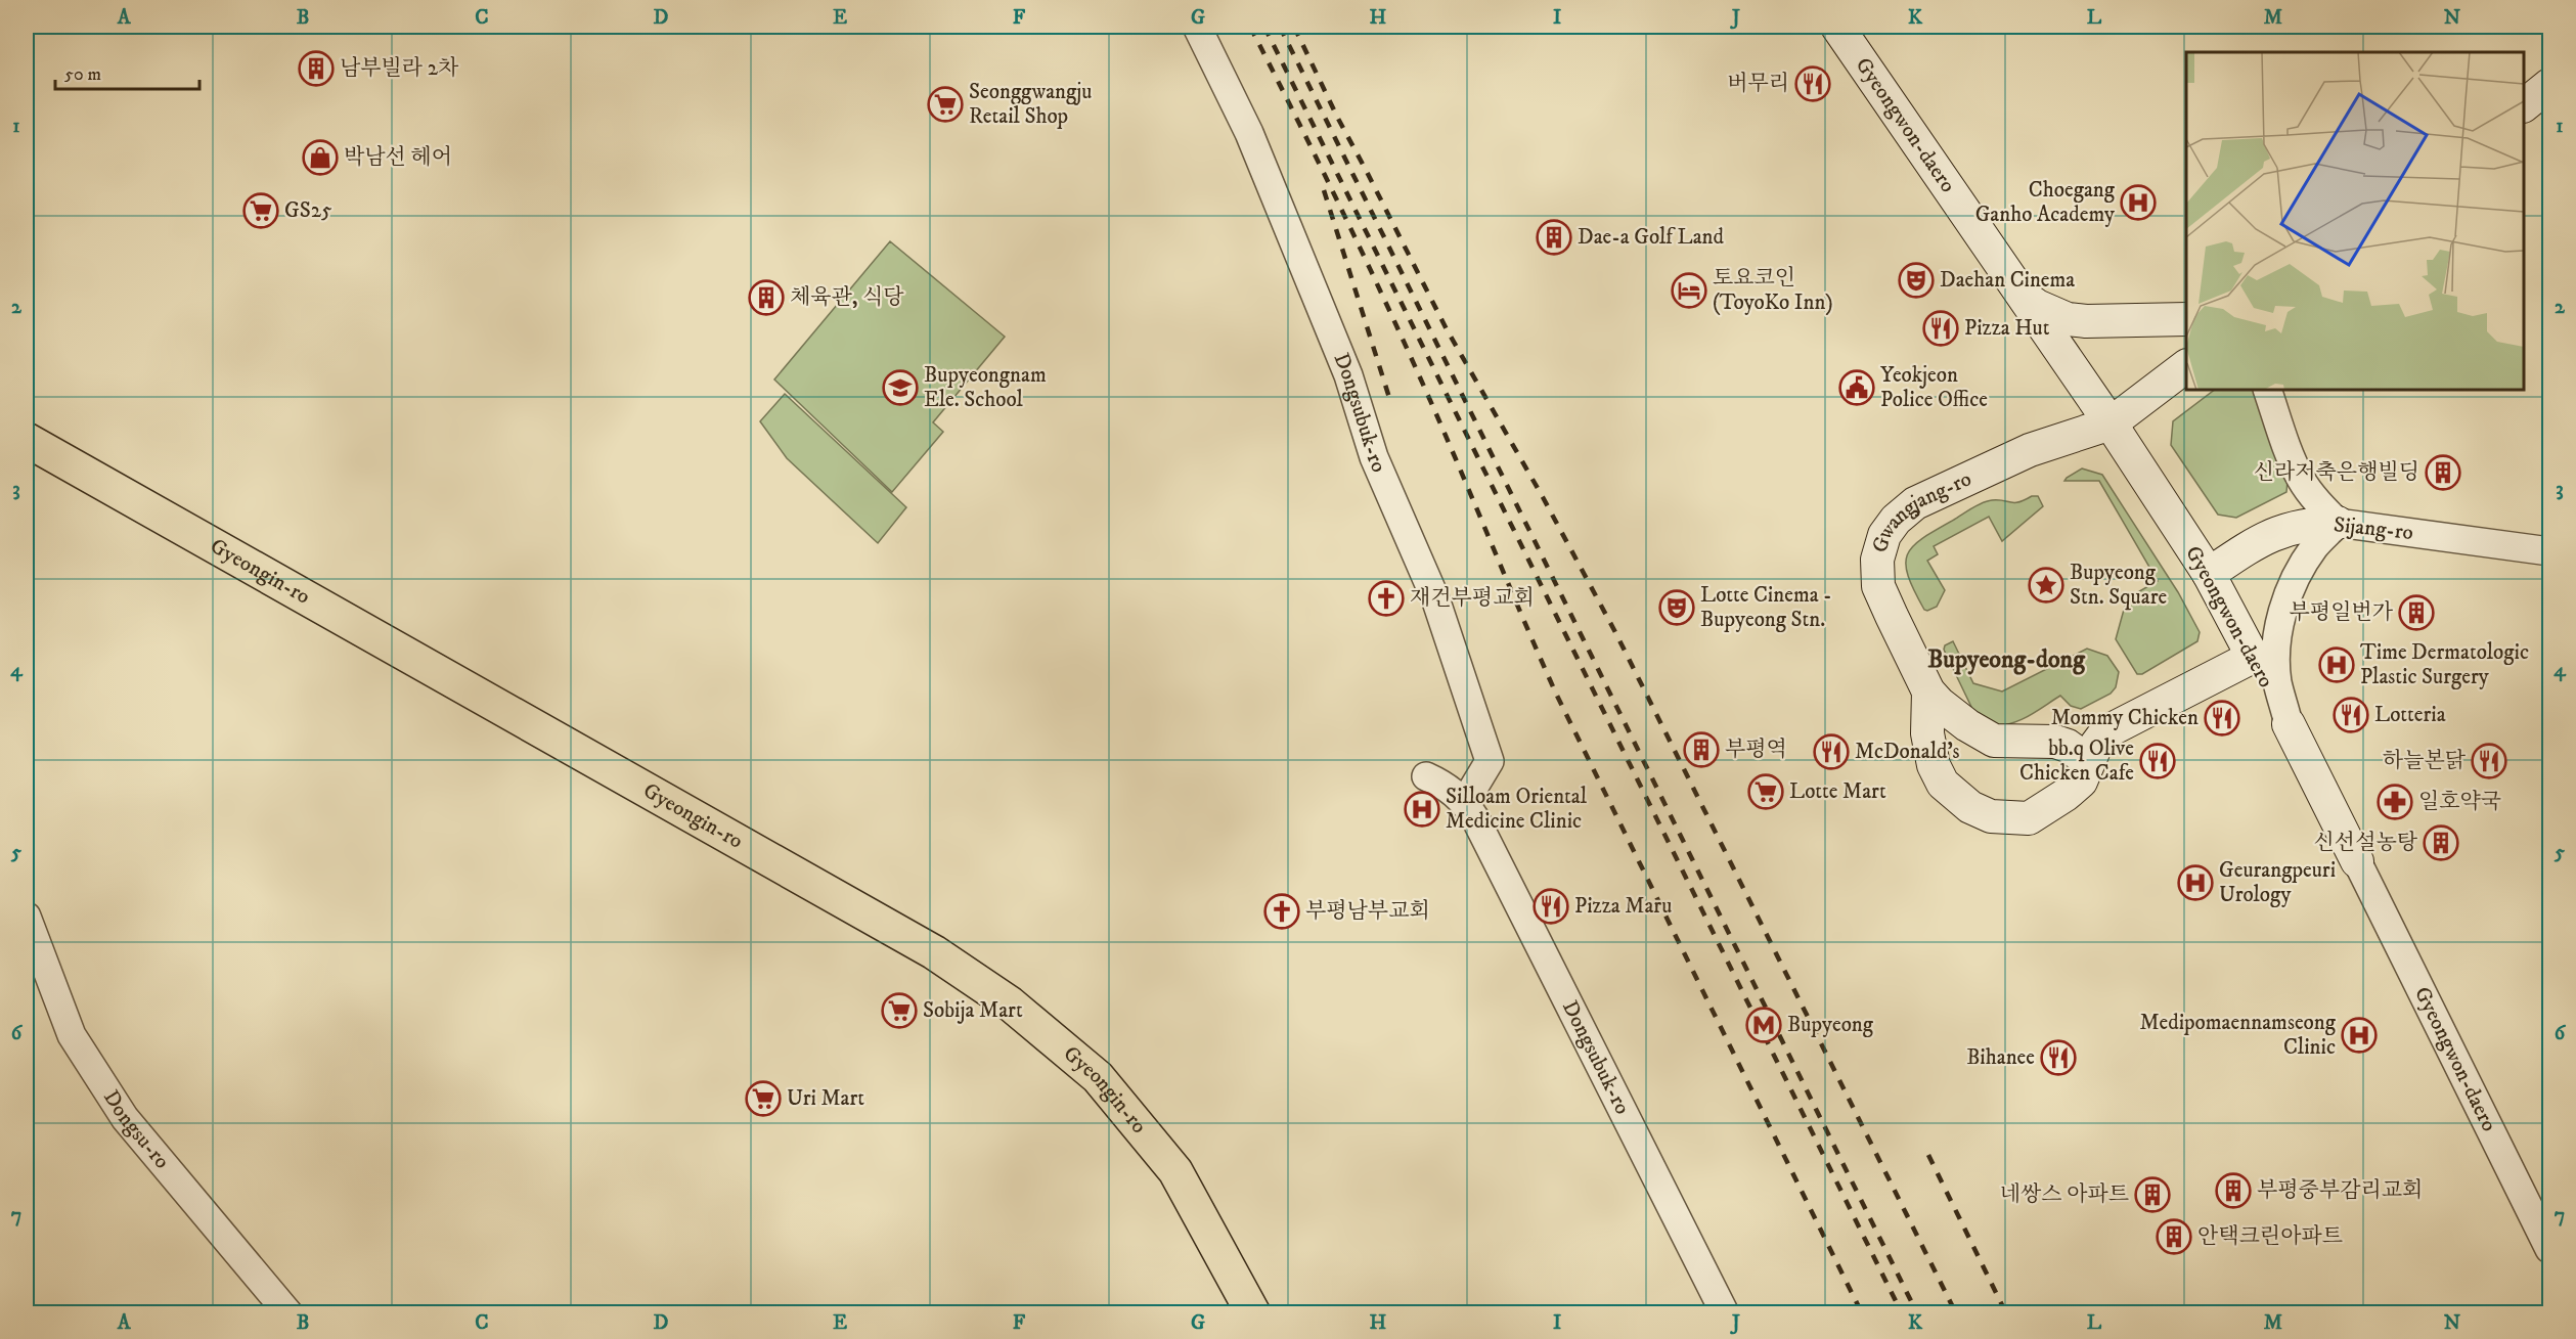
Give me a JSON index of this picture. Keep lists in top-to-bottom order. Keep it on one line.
{"streets":{"main road":["Gyeongwon-daero","Gwangjang-ro","Sijang-ro","Gyeongin-ro"],"street":["Dongsubuk-ro","Dongsu-ro"]},"crossings":[["Gyeongwon-daero","Gwangjang-ro"],["Gyeongwon-daero","Sijang-ro"]],"districts":["Bupyeong-dong"],"places":{"building":["남부빌라 2차","Dae-a Golf Land","체육관, 식당","신라저축은행빌딩","부평일번가","부평역","신선설농탕","부평중부감리교회","네쌍스 아파트","안택크린아파트"],"restaurant":["버무리","Pizza Hut","Lotteria","Mommy Chicken","McDonald's","bb.q Olive Chicken Cafe","하늘본닭","Pizza Maru","Bihanee"],"supermarket":["Seonggwangju Retail Shop","GS25","Lotte Mart","Sobija Mart","Uri Mart"],"shop":["박남선 헤어"],"hospital":["Choegang Ganho Academy","Time Dermatologic Plastic Surgery","Silloam Oriental Medicine Clinic","Geurangpeuri Urology","Medipomaennamseong Clinic"],"theatre":["Daehan Cinema","Lotte Cinema - Bupyeong Stn."],"hotel":["토요코인 (ToyoKo Inn)"],"school or university":["Bupyeongnam Ele. School"],"public building":["Yeokjeon Police Office"],"place":["Bupyeong Stn. Square"],"church":["재건부평교회","부평남부교회"],"pharmacy":["일호약국"],"metro station":["Bupyeong"]},"scale_bar":"50 m","grid":{"columns":["A","B","C","D","E","F","G","H","I","J","K","L","M","N"],"rows":["1","2","3","4","5","6","7"]}}
